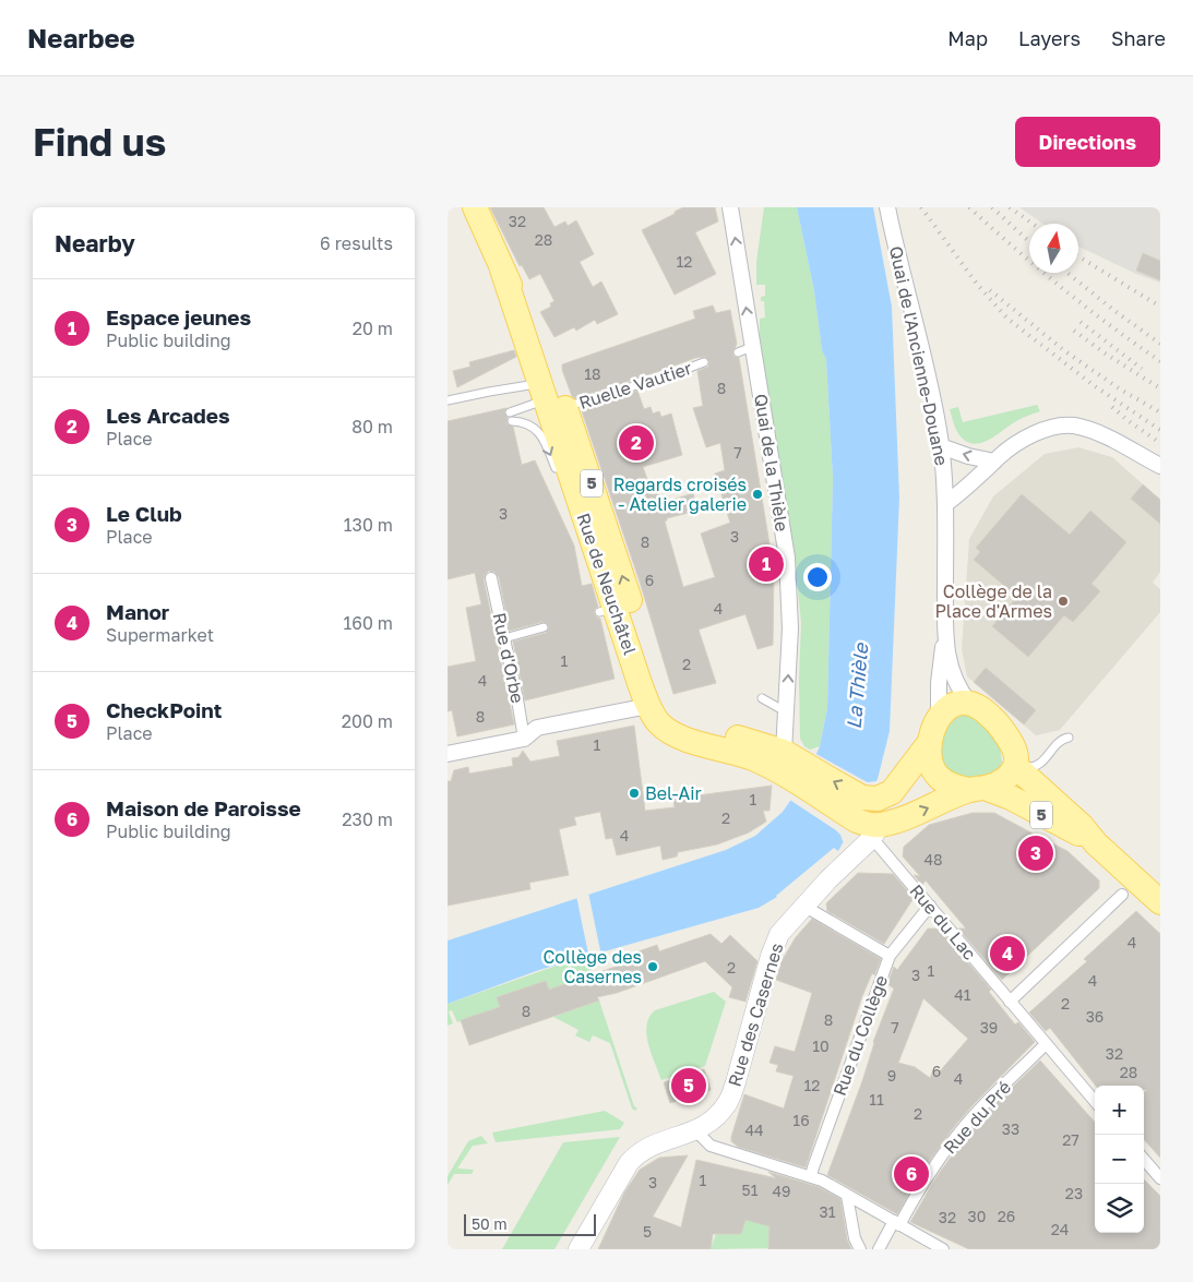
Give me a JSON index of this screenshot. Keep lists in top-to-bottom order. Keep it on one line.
{"streets":{"main road":["5","Rue de Neuchâtel"],"street":["Quai de l'Ancienne-Douane","Quai de la Thièle","Rue d'Orbe","Rue du Lac","Rue des Casernes","Rue du Collège","Rue du Pré"],"lane":["Ruelle Vautier"]},"crossings":[["Quai de l'Ancienne-Douane","5"],["Ruelle Vautier","Rue de Neuchâtel"],["Quai de la Thièle","5"],["Quai de la Thièle","Rue de Neuchâtel"],["5","Rue de Neuchâtel"],["5","Rue du Lac"],["5","Rue des Casernes"],["Rue du Lac","Rue des Casernes"],["Rue du Lac","Rue du Collège"],["Rue du Lac","Rue du Pré"]],"one_way":["Quai de la Thièle"],"water":["La Thièle"],"places":["Regards croisés - Atelier galerie","Collège de la Place d'Armes","Bel-Air","Collège des Casernes"],"house_numbers":["32","28","12","18","8","7","3","3","8","6","4","1","2","4","8","1","1","2","4","48","4","2","1","3","4","41","2","8","36","8","7","39","10","32","6","28","9","4","12","11","2","16","33","44","27","1","3","51","49","23","31","30","26","32","24","5"],"scale_bar":"50 m","north":"top","page":{"header":"Nearbee","nav":["Map","Layers","Share"],"buttons":"Directions","title":"Find us","heading":["Nearby","6 results"],"list":[{"mark":"1","name":"Espace jeunes","note":"Public building","value":"20 m"},{"mark":"2","name":"Les Arcades","note":"Place","value":"80 m"},{"mark":"3","name":"Le Club","note":"Place","value":"130 m"},{"mark":"4","name":"Manor","note":"Supermarket","value":"160 m"},{"mark":"5","name":"CheckPoint","note":"Place","value":"200 m"},{"mark":"6","name":"Maison de Paroisse","note":"Public building","value":"230 m"}],"pins":["2","1","3","4","5","6"],"map_buttons":["+","−"],"scale":"50 m"}}
